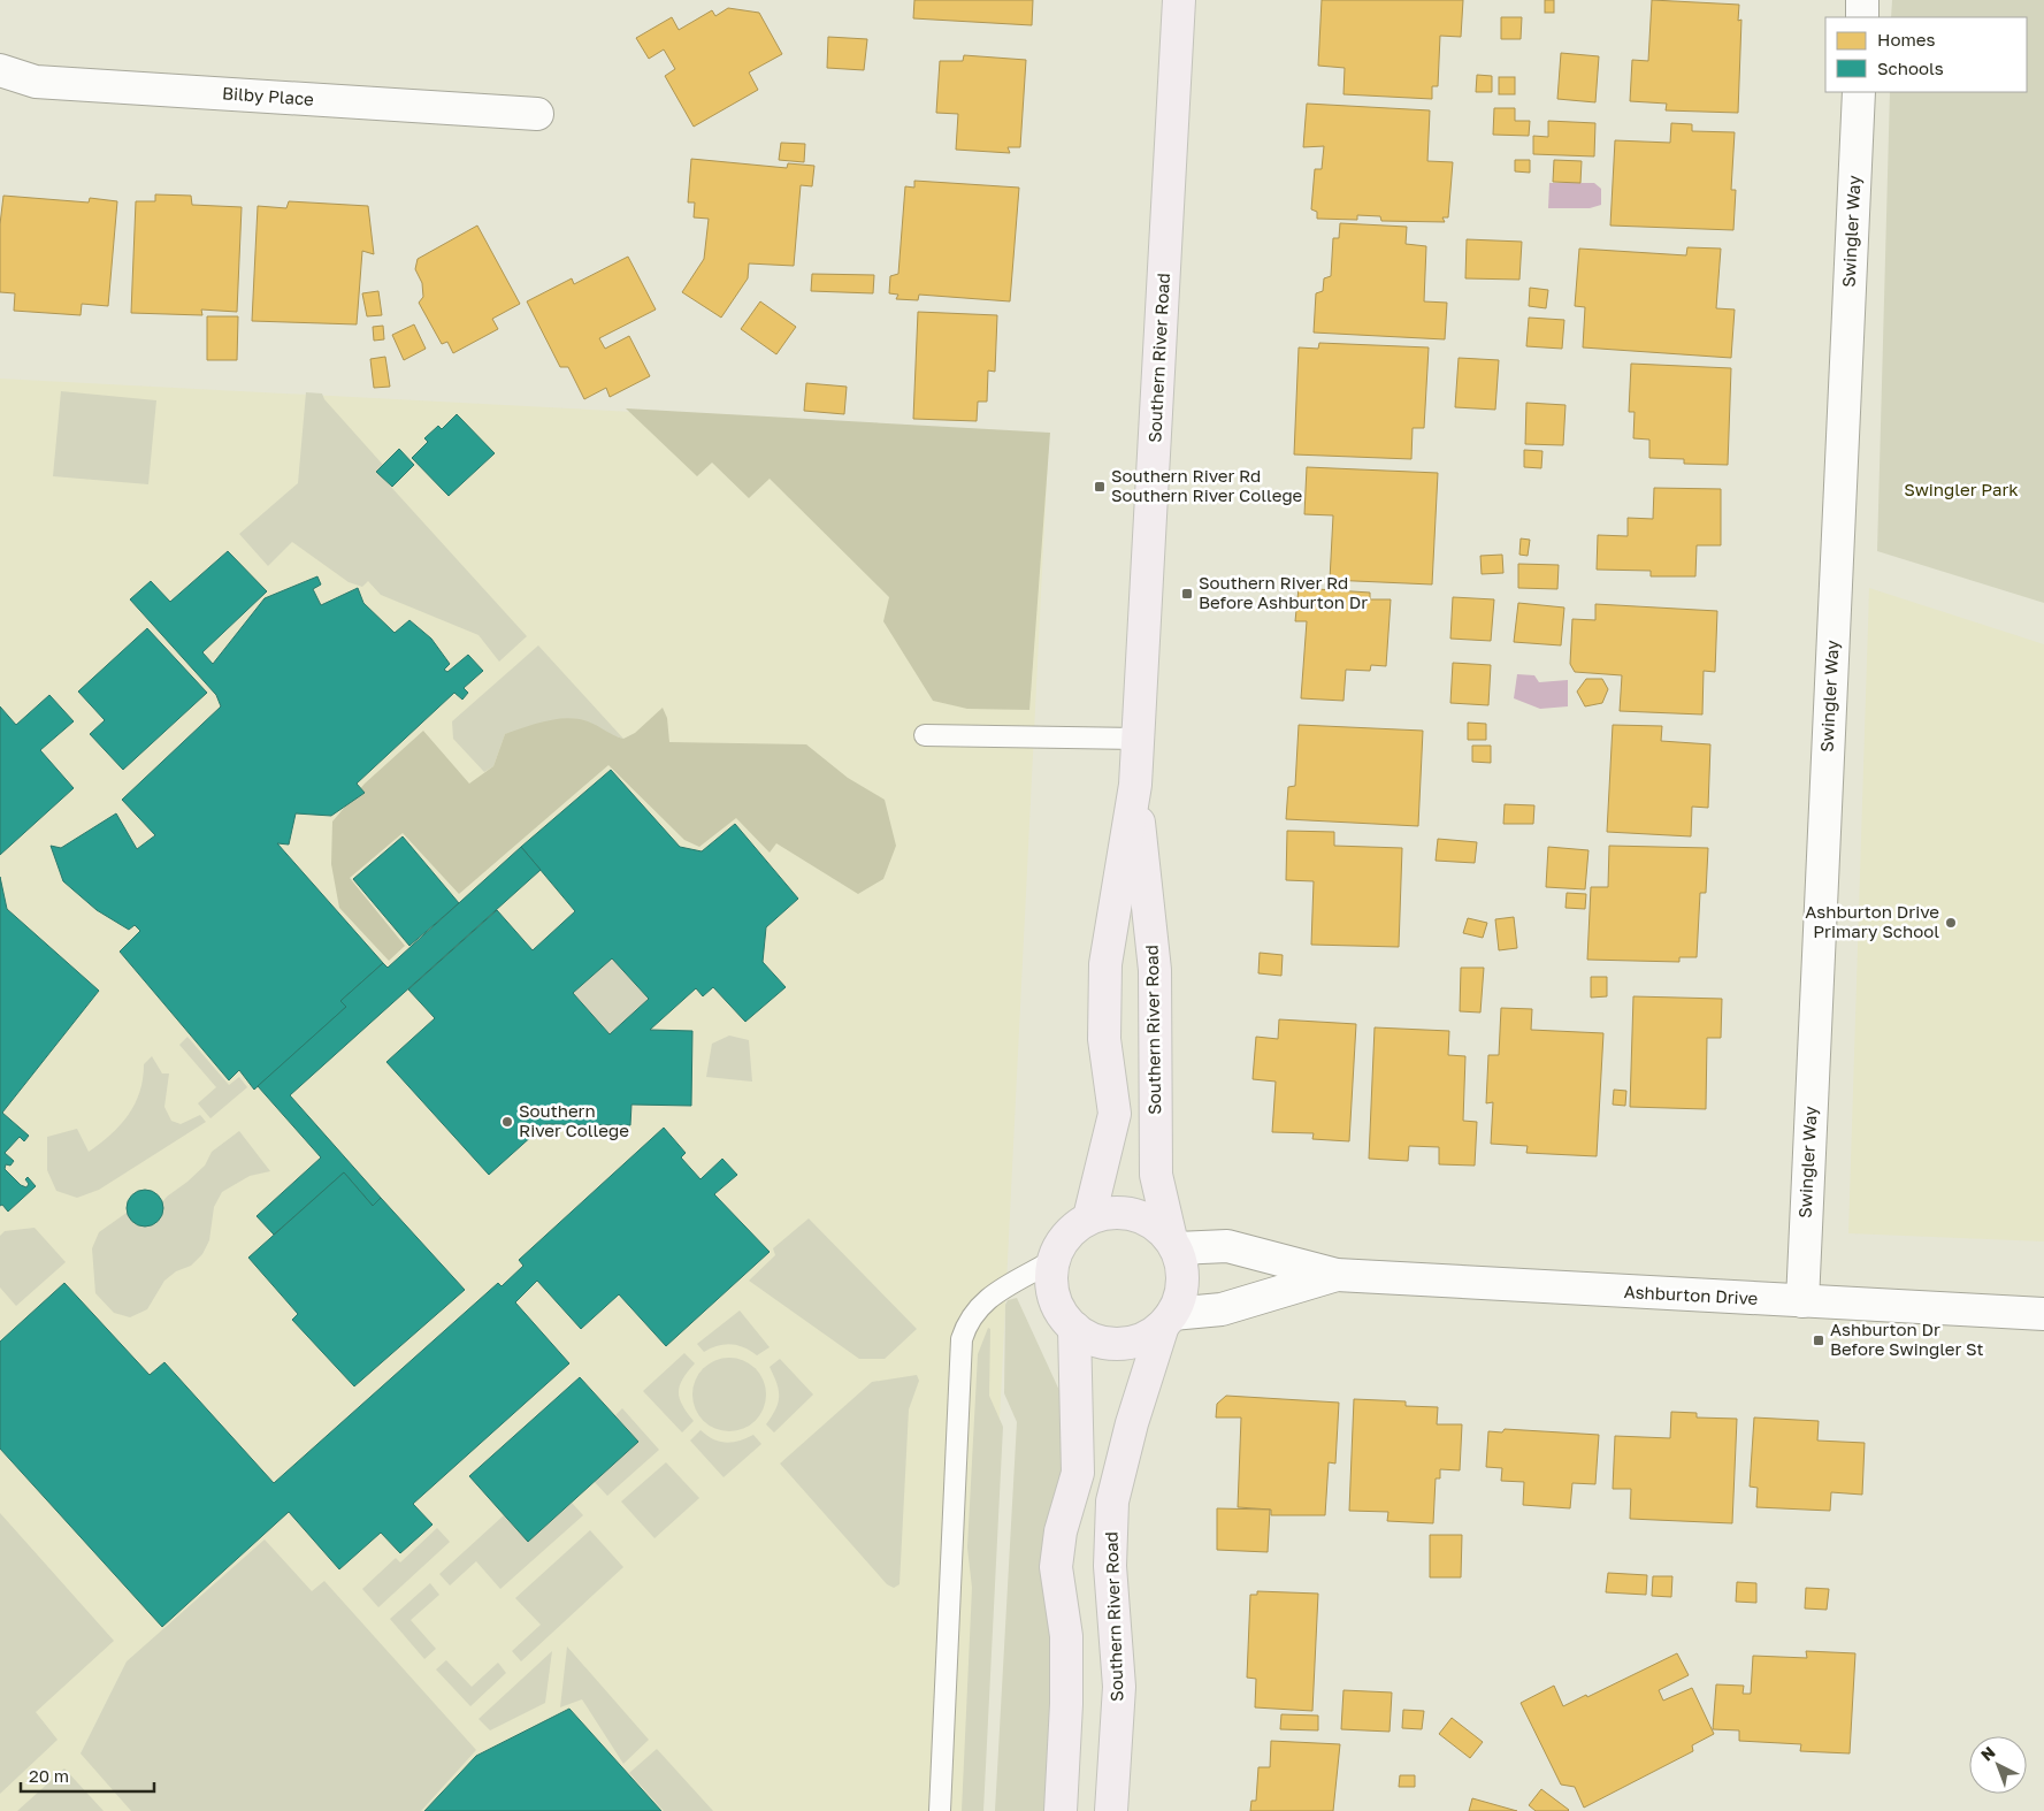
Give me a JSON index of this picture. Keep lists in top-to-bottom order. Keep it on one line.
{"streets":{"main road":["Southern River Road"],"street":["Bilby Place","Swingler Way","Ashburton Drive"]},"crossings":[["Swingler Way","Ashburton Drive"],["Southern River Road","Ashburton Drive"]],"parks":["Swingler Park"],"places":{"transit":["Southern River Rd Southern River College","Southern River Rd Before Ashburton Dr","Ashburton Dr Before Swingler St"],"other":["Ashburton Drive Primary School","Southern River College"]},"legend":["Homes","Schools"],"scale_bar":"20 m","north":"top left"}
